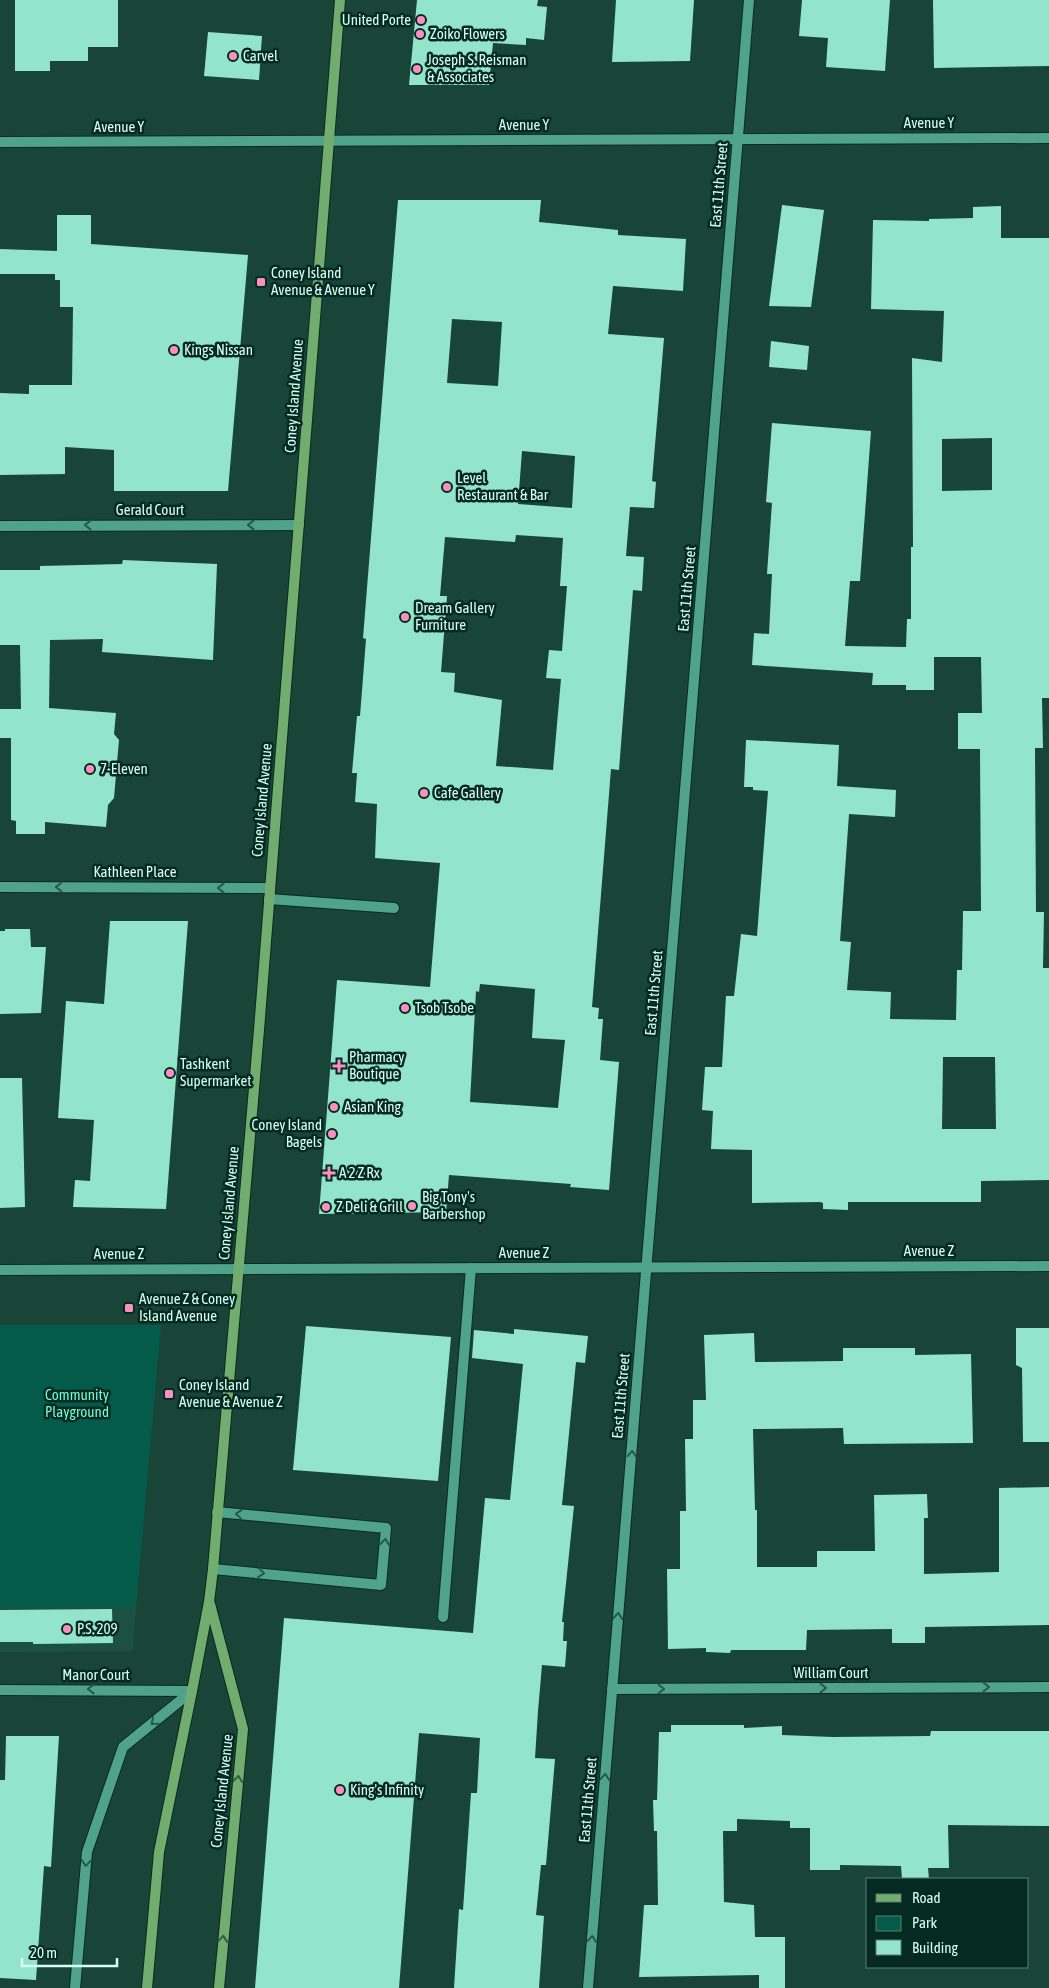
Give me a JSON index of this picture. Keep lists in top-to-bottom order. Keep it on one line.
{"streets":{"main road":["Coney Island Avenue"],"street":["Avenue Y","East 11th Street","Gerald Court","Kathleen Place","Avenue Z","William Court","Manor Court"]},"crossings":[["Avenue Y","East 11th Street"],["Avenue Y","Coney Island Avenue"],["East 11th Street","Avenue Z"],["East 11th Street","William Court"],["Coney Island Avenue","Gerald Court"],["Coney Island Avenue","Kathleen Place"],["Coney Island Avenue","Avenue Z"],["Coney Island Avenue","Manor Court"]],"one_way":["East 11th Street","Gerald Court","Kathleen Place","William Court","Manor Court"],"parks":["Community Playground"],"places":{"other":["United Porte","Zoiko Flowers","Carvel","Joseph S. Reisman & Associates","Kings Nissan","Level Restaurant & Bar","Dream Gallery Furniture","7-Eleven","Cafe Gallery","Tsob Tsobe","Tashkent Supermarket","Asian King","Coney Island Bagels","Big Tony's Barbershop","Z Deli & Grill","P.S. 209","King's Infinity"],"transit":["Coney Island Avenue & Avenue Y","Avenue Z & Coney Island Avenue","Coney Island Avenue & Avenue Z"],"health":["Pharmacy Boutique","A 2 Z Rx"]},"legend":["Road","Park","Building"],"scale_bar":"20 m"}
